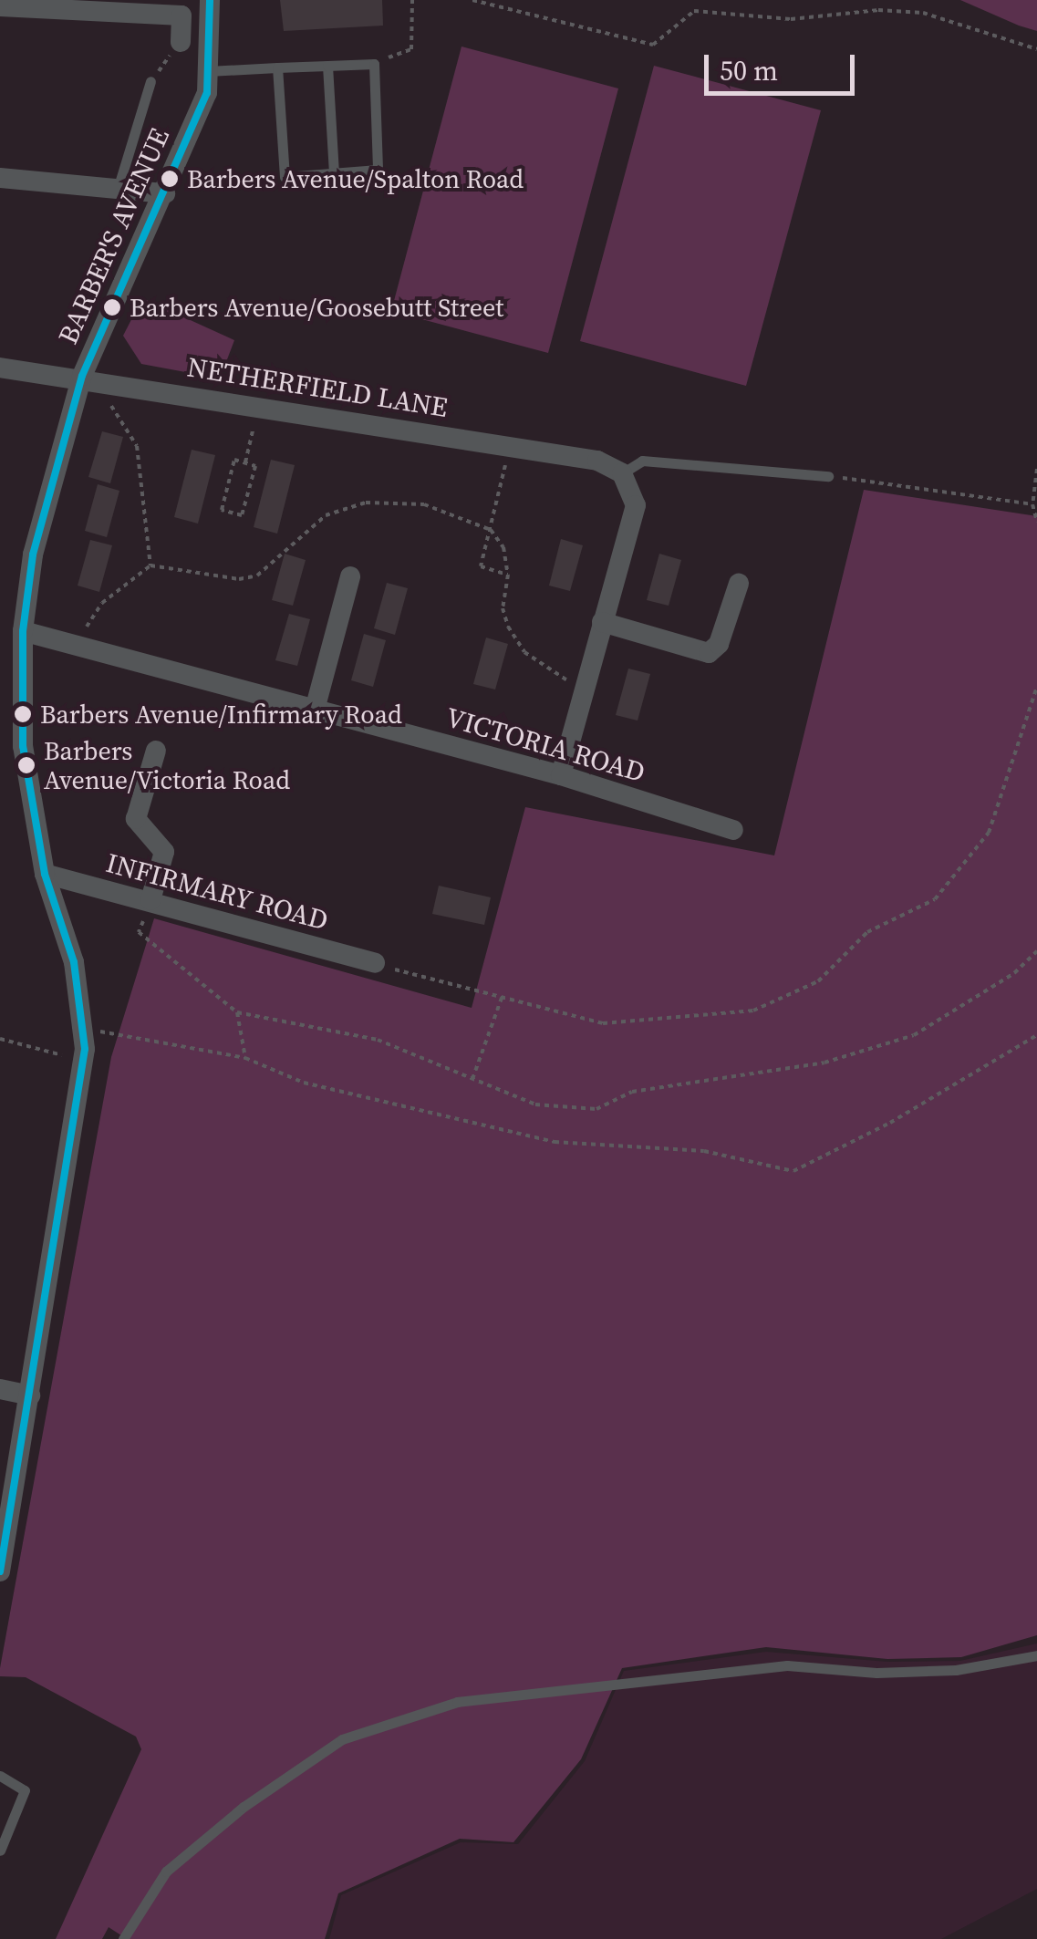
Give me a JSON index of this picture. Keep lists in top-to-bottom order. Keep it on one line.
{"streets":{"street":["BARBER'S AVENUE","NETHERFIELD LANE","VICTORIA ROAD","INFIRMARY ROAD"]},"crossings":[["BARBER'S AVENUE","NETHERFIELD LANE"],["BARBER'S AVENUE","VICTORIA ROAD"],["BARBER'S AVENUE","INFIRMARY ROAD"]],"places":["Barbers Avenue/Spalton Road","Barbers Avenue/Goosebutt Street","Barbers Avenue/Infirmary Road","Barbers Avenue/Victoria Road"],"scale_bar":"50 m"}
